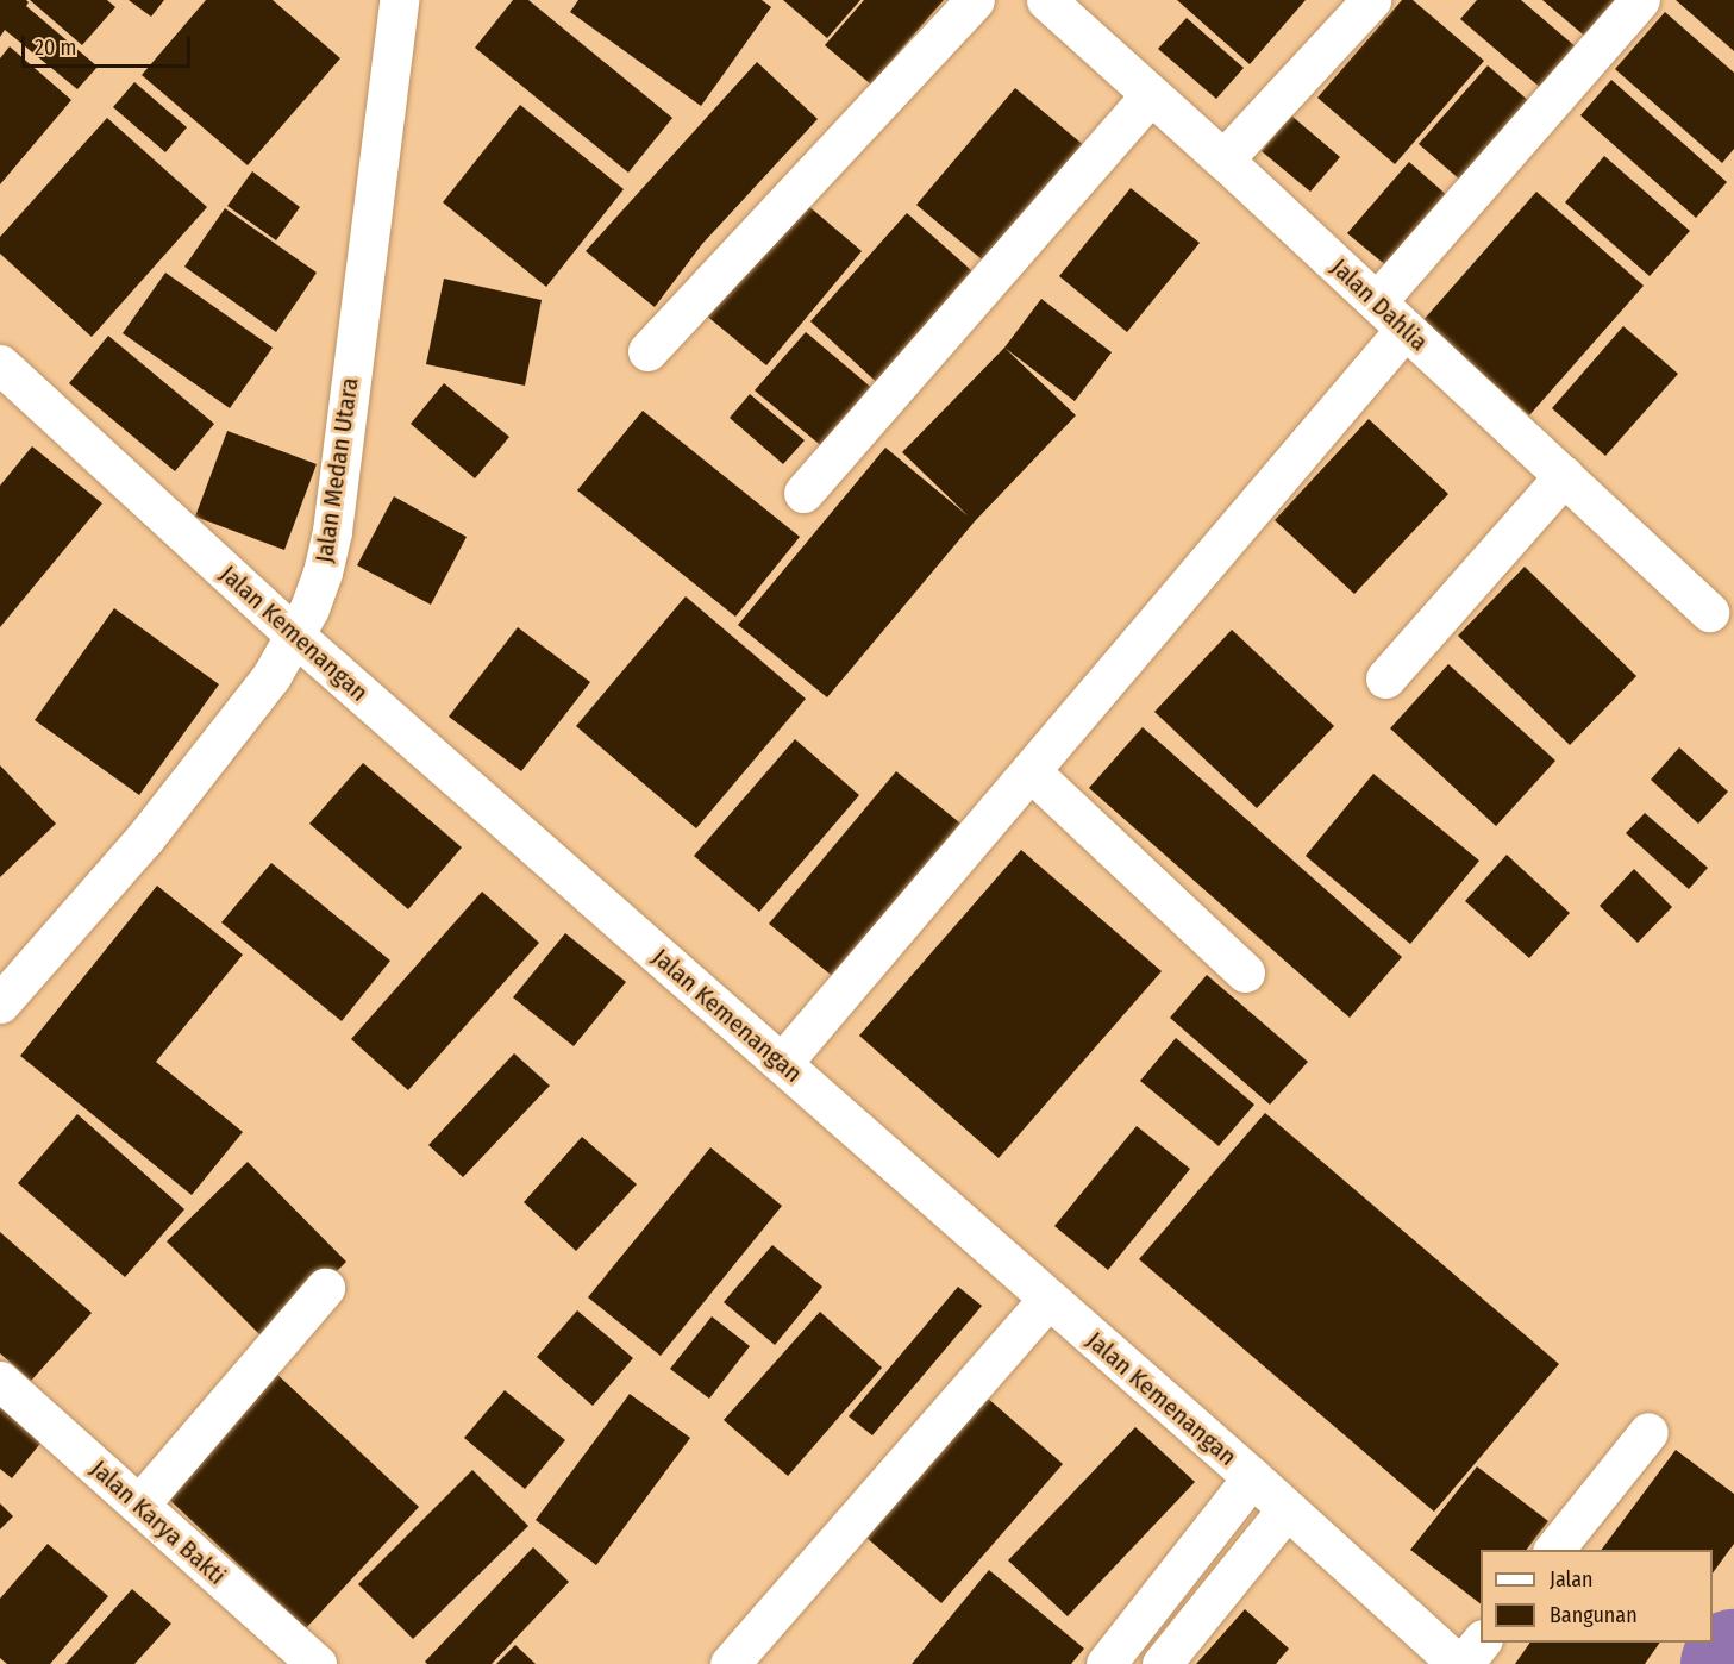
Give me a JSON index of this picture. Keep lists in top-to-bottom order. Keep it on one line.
{"streets":{"street":["Jalan Dahlia","Jalan Medan Utara","Jalan Kemenangan","Jalan Karya Bakti"]},"crossings":[["Jalan Medan Utara","Jalan Kemenangan"]],"legend":["Jalan","Bangunan"],"scale_bar":"20 m"}
